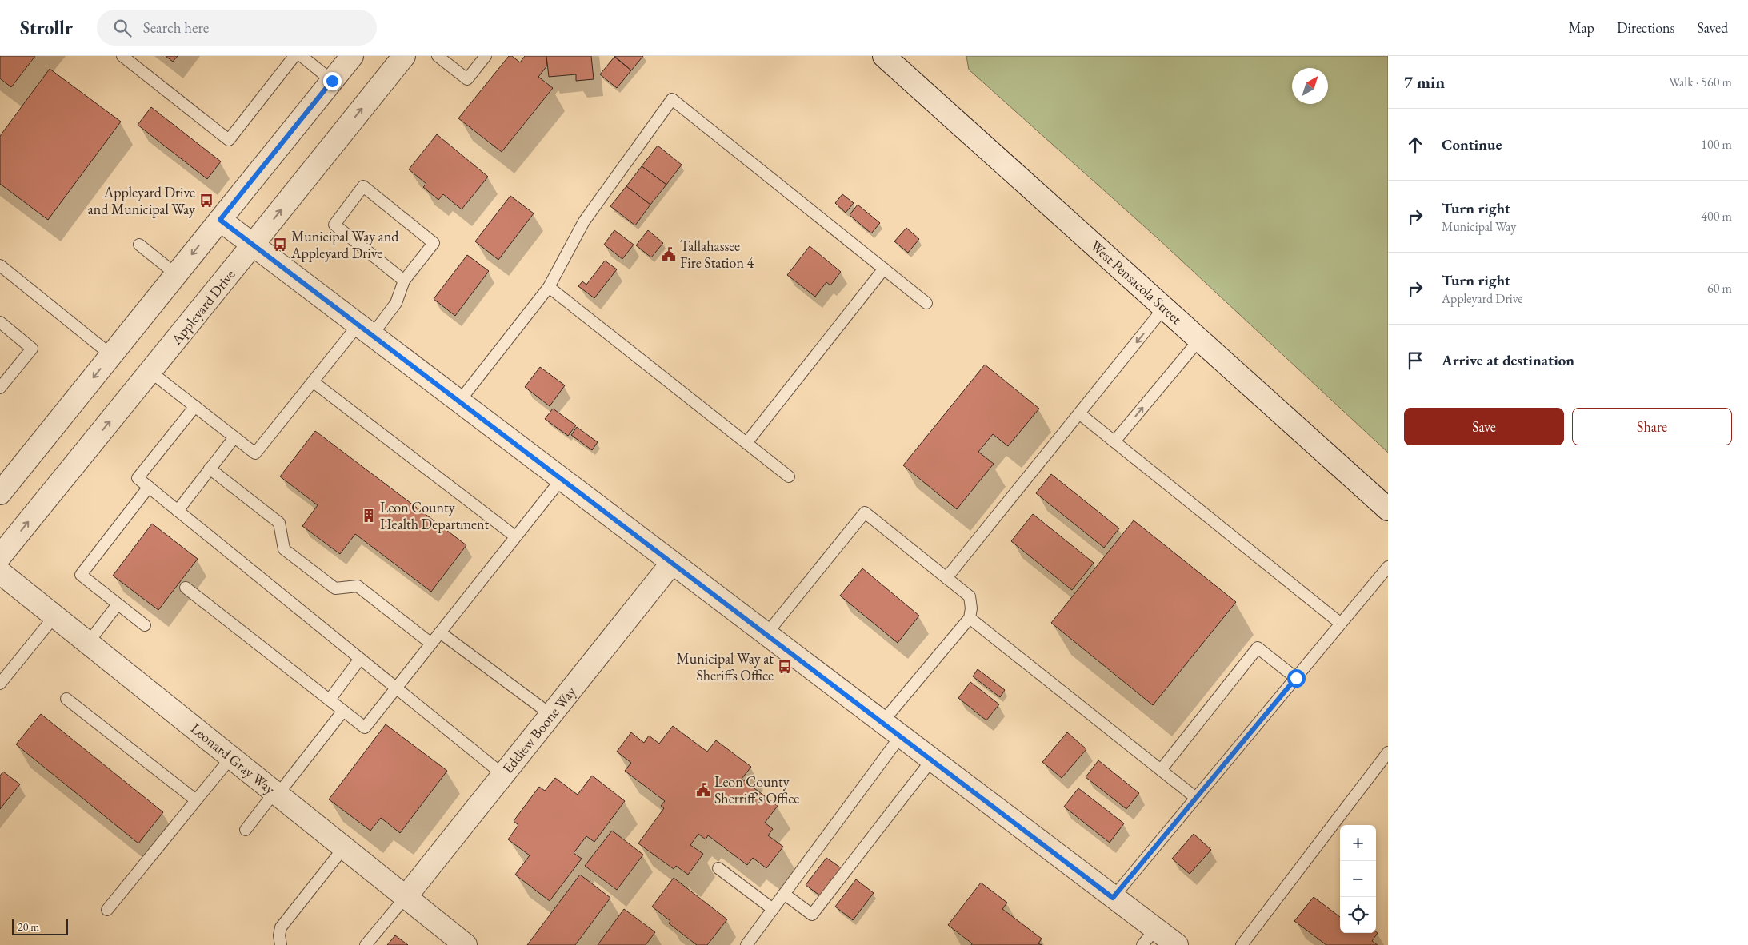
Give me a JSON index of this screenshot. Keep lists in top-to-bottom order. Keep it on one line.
{"streets":{"street":["West Pensacola Street","Appleyard Drive","Eddiew Boone Way","Leonard Gray Way"]},"crossings":[["Eddiew Boone Way","Leonard Gray Way"]],"places":{"bus stop":["Appleyard Drive and Municipal Way","Municipal Way and Appleyard Drive","Municipal Way at Sheriffs Office"],"public building":["Tallahassee Fire Station 4","Leon County Sherriff's Office"],"building":["Leon County Health Department"]},"scale_bar":"20 m","north":"top right","page":{"header":"Strollr","search":"Search here","nav":["Map","Directions","Saved"],"heading":["7 min","Walk · 560 m"],"list":[["Continue","100 m"],["Turn right","Municipal Way","400 m"],["Turn right","Appleyard Drive","60 m"],"Arrive at destination"],"buttons":["Save","Share"],"map_buttons":["+","−"],"scale":"20 m"}}
